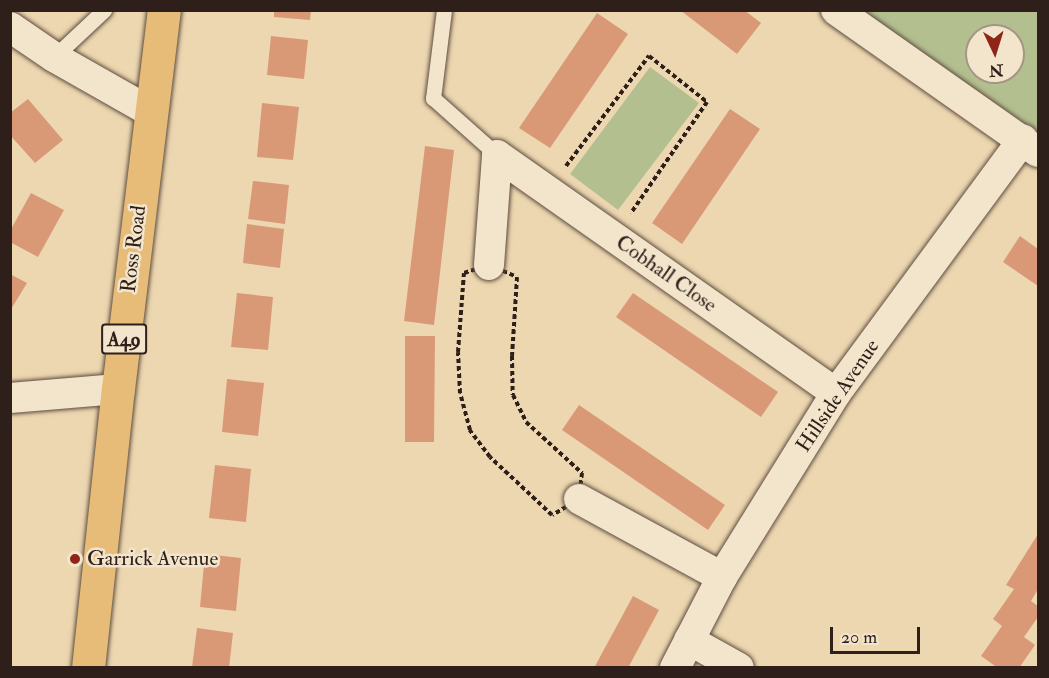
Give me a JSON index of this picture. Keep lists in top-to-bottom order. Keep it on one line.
{"streets":{"highway":["Ross Road","A49"],"street":["Cobhall Close","Hillside Avenue"]},"crossings":[["Cobhall Close","Hillside Avenue"]],"places":["Garrick Avenue"],"scale_bar":"20 m","north":"bottom"}
